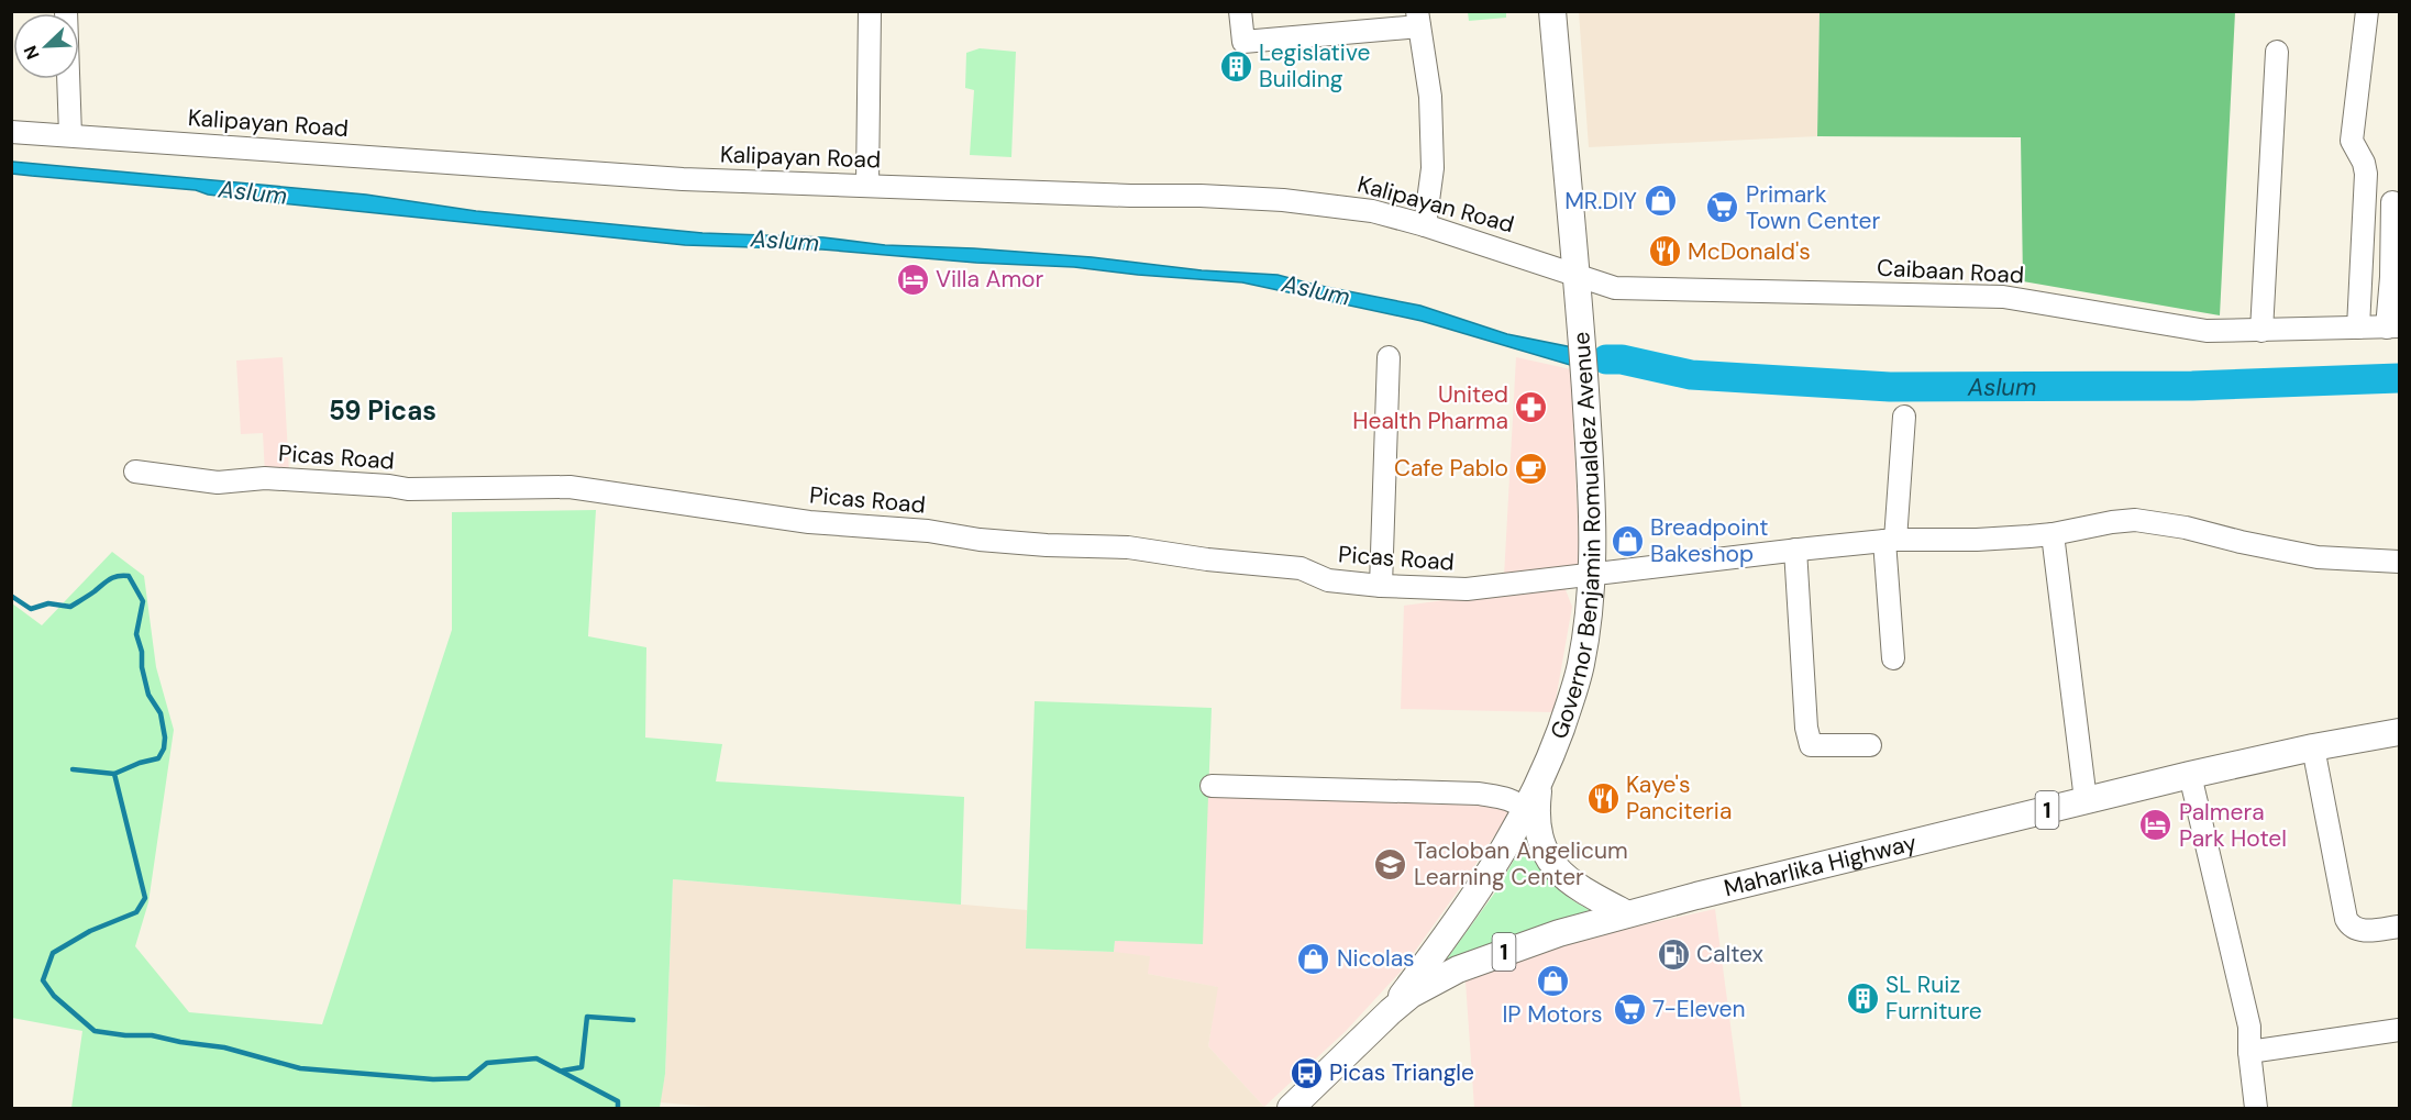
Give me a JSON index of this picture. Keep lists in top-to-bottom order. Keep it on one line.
{"streets":{"main road":["Governor Benjamin Romualdez Avenue","1","Maharlika Highway"],"street":["Kalipayan Road","Caibaan Road","Picas Road"]},"crossings":[["Kalipayan Road","Caibaan Road"],["Kalipayan Road","Governor Benjamin Romualdez Avenue"],["Caibaan Road","Governor Benjamin Romualdez Avenue"],["Picas Road","Governor Benjamin Romualdez Avenue"],["Governor Benjamin Romualdez Avenue","Maharlika Highway"]],"districts":["59 Picas"],"water":["Aslum"],"places":{"building":["Legislative Building","SL Ruiz Furniture"],"shop":["MR.DIY","Breadpoint Bakeshop","Nicolas","IP Motors"],"supermarket":["Primark Town Center","7-Eleven"],"restaurant":["McDonald's","Kaye's Panciteria"],"hotel":["Villa Amor","Palmera Park Hotel"],"pharmacy":["United Health Pharma"],"cafe":["Cafe Pablo"],"school or university":["Tacloban Angelicum Learning Center"],"fuel station":["Caltex"],"bus stop":["Picas Triangle"]},"north":"bottom left"}
